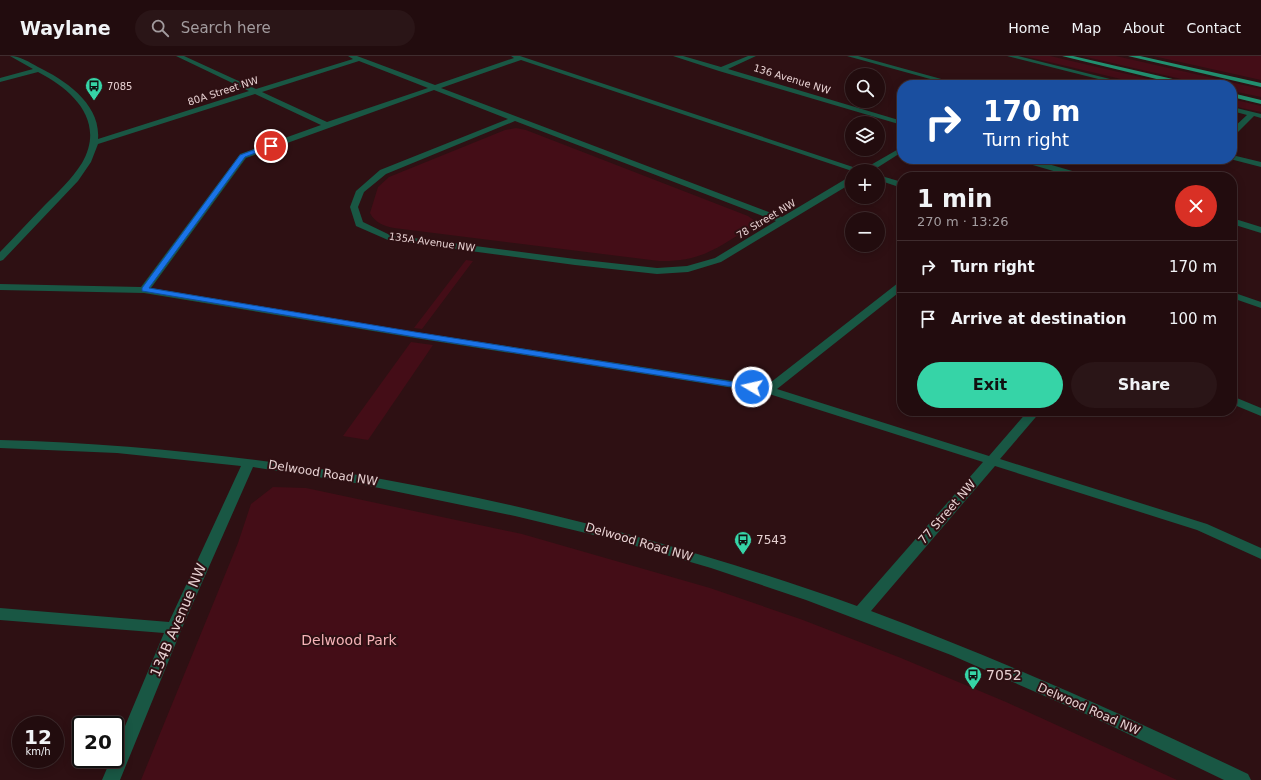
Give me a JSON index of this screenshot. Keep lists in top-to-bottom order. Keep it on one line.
{"streets":{"street":["136 Avenue NW","80A Street NW","78 Street NW","135A Avenue NW","Delwood Road NW","77 Street NW","134B Avenue NW"]},"crossings":[["78 Street NW","135A Avenue NW"],["Delwood Road NW","77 Street NW"],["Delwood Road NW","134B Avenue NW"]],"parks":["Delwood Park"],"places":{"bus stop":["7085","7543","7052"]},"page":{"header":"Waylane","search":"Search here","nav":["Home","Map","About","Contact"],"map_buttons":["+","−"],"turn":["170 m","Turn right"],"heading":["1 min","270 m · 13:26"],"list":[{"name":"Turn right","value":"170 m"},{"name":"Arrive at destination","value":"100 m"}],"buttons":["Exit","Share"],"speed":"12 km/h","limit":"20"}}
